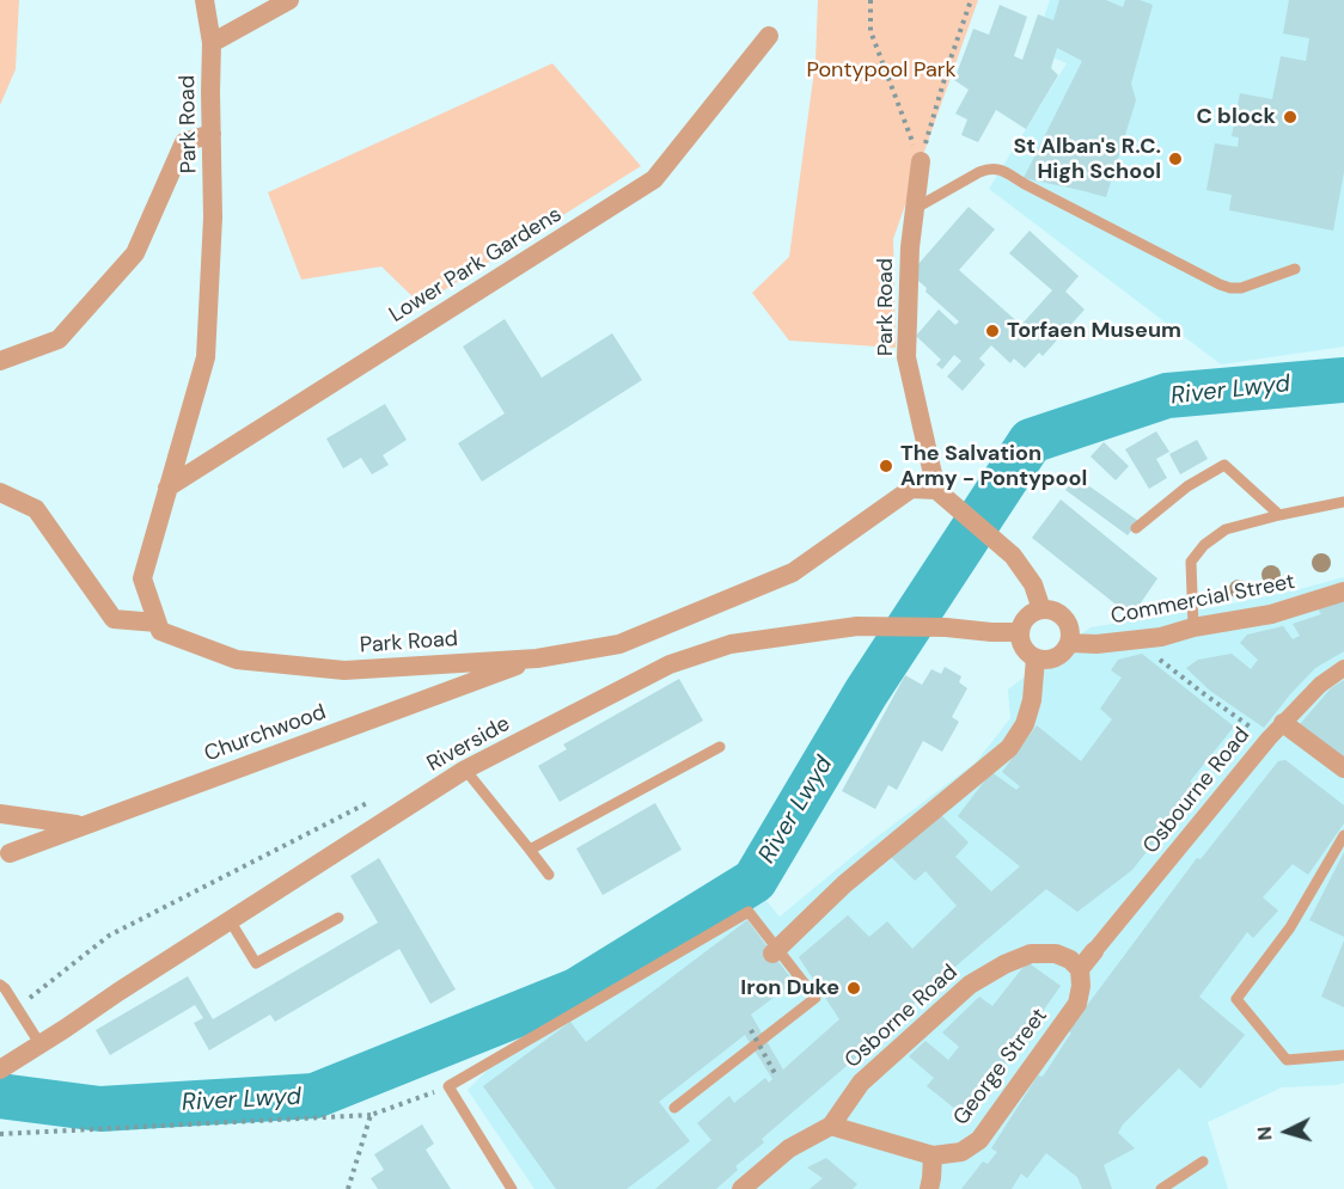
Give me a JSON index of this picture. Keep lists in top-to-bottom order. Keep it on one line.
{"streets":{"street":["Park Road","Lower Park Gardens","Commercial Street","Churchwood","Riverside","Osbourne Road","Osborne Road","George Street"]},"crossings":[["Park Road","Lower Park Gardens"],["Park Road","Churchwood"],["Commercial Street","Riverside"],["Osborne Road","George Street"]],"water":["River Lwyd"],"parks":["Pontypool Park"],"places":["C block","St Alban's R.C. High School","Torfaen Museum","The Salvation Army - Pontypool","Iron Duke"],"north":"left"}
